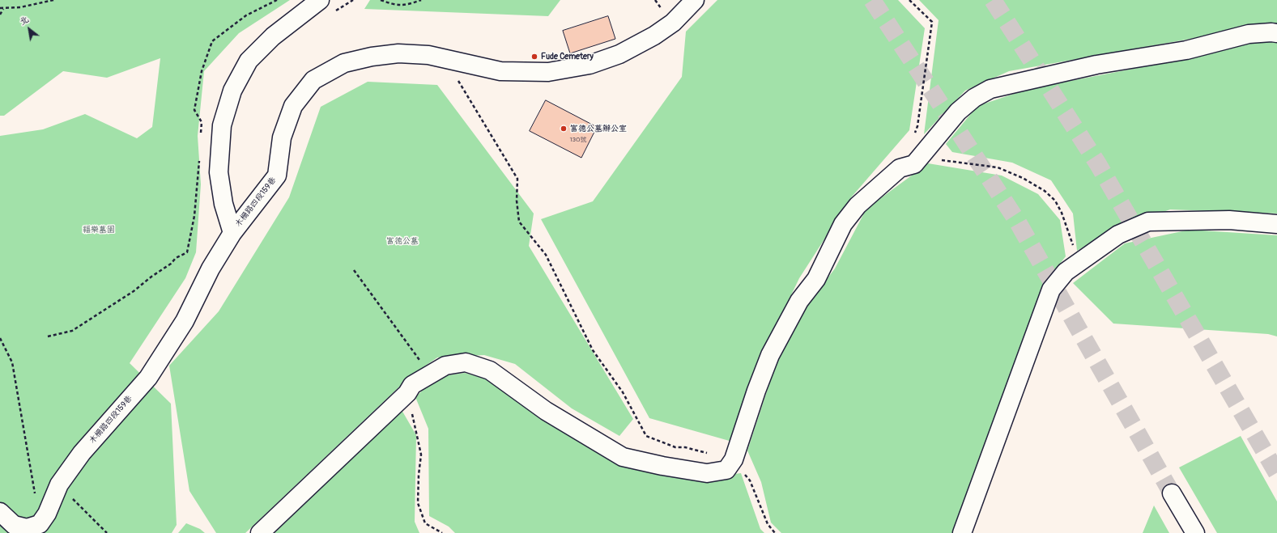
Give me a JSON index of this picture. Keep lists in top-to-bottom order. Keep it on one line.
{"streets":{"main road":["木柵路四段159巷"]},"parks":["福樂墓園","富德公墓"],"places":["Fude Cemetery","富德公墓辦公室"],"house_numbers":["130號"],"north":"top left"}
